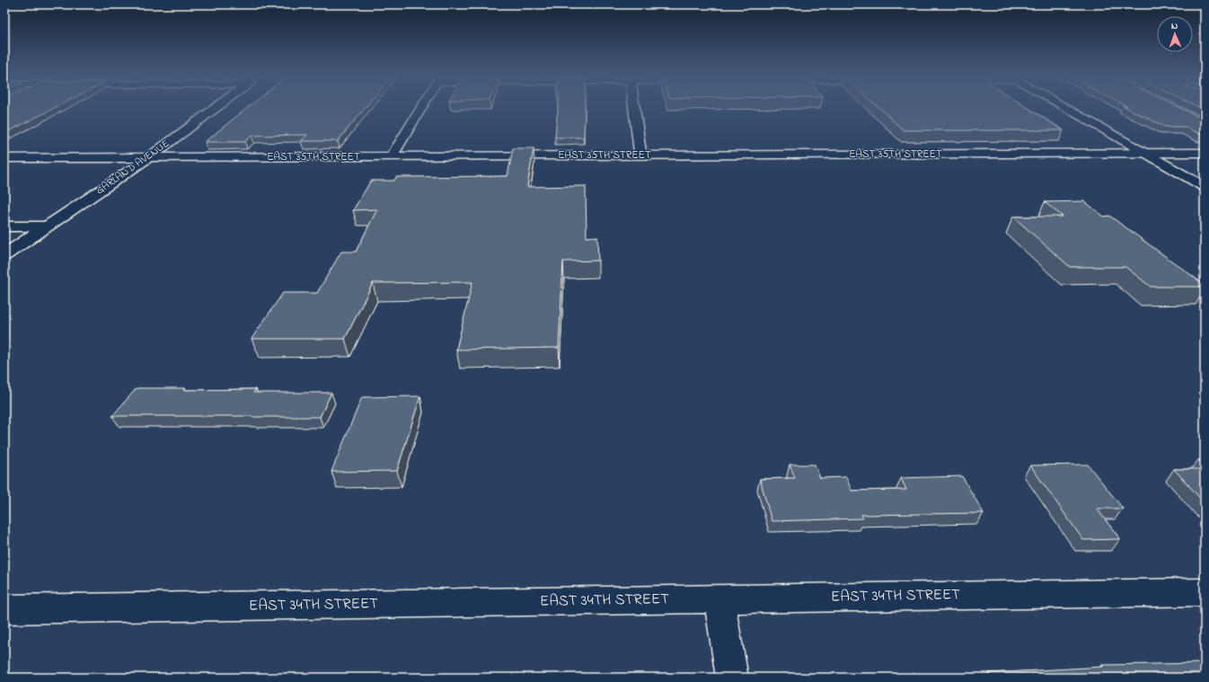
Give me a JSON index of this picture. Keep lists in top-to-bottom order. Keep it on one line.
{"streets":{"street":["EAST 35TH STREET","GARLAND AVENUE","EAST 34TH STREET"]},"crossings":[["EAST 35TH STREET","GARLAND AVENUE"]],"north":"top"}
